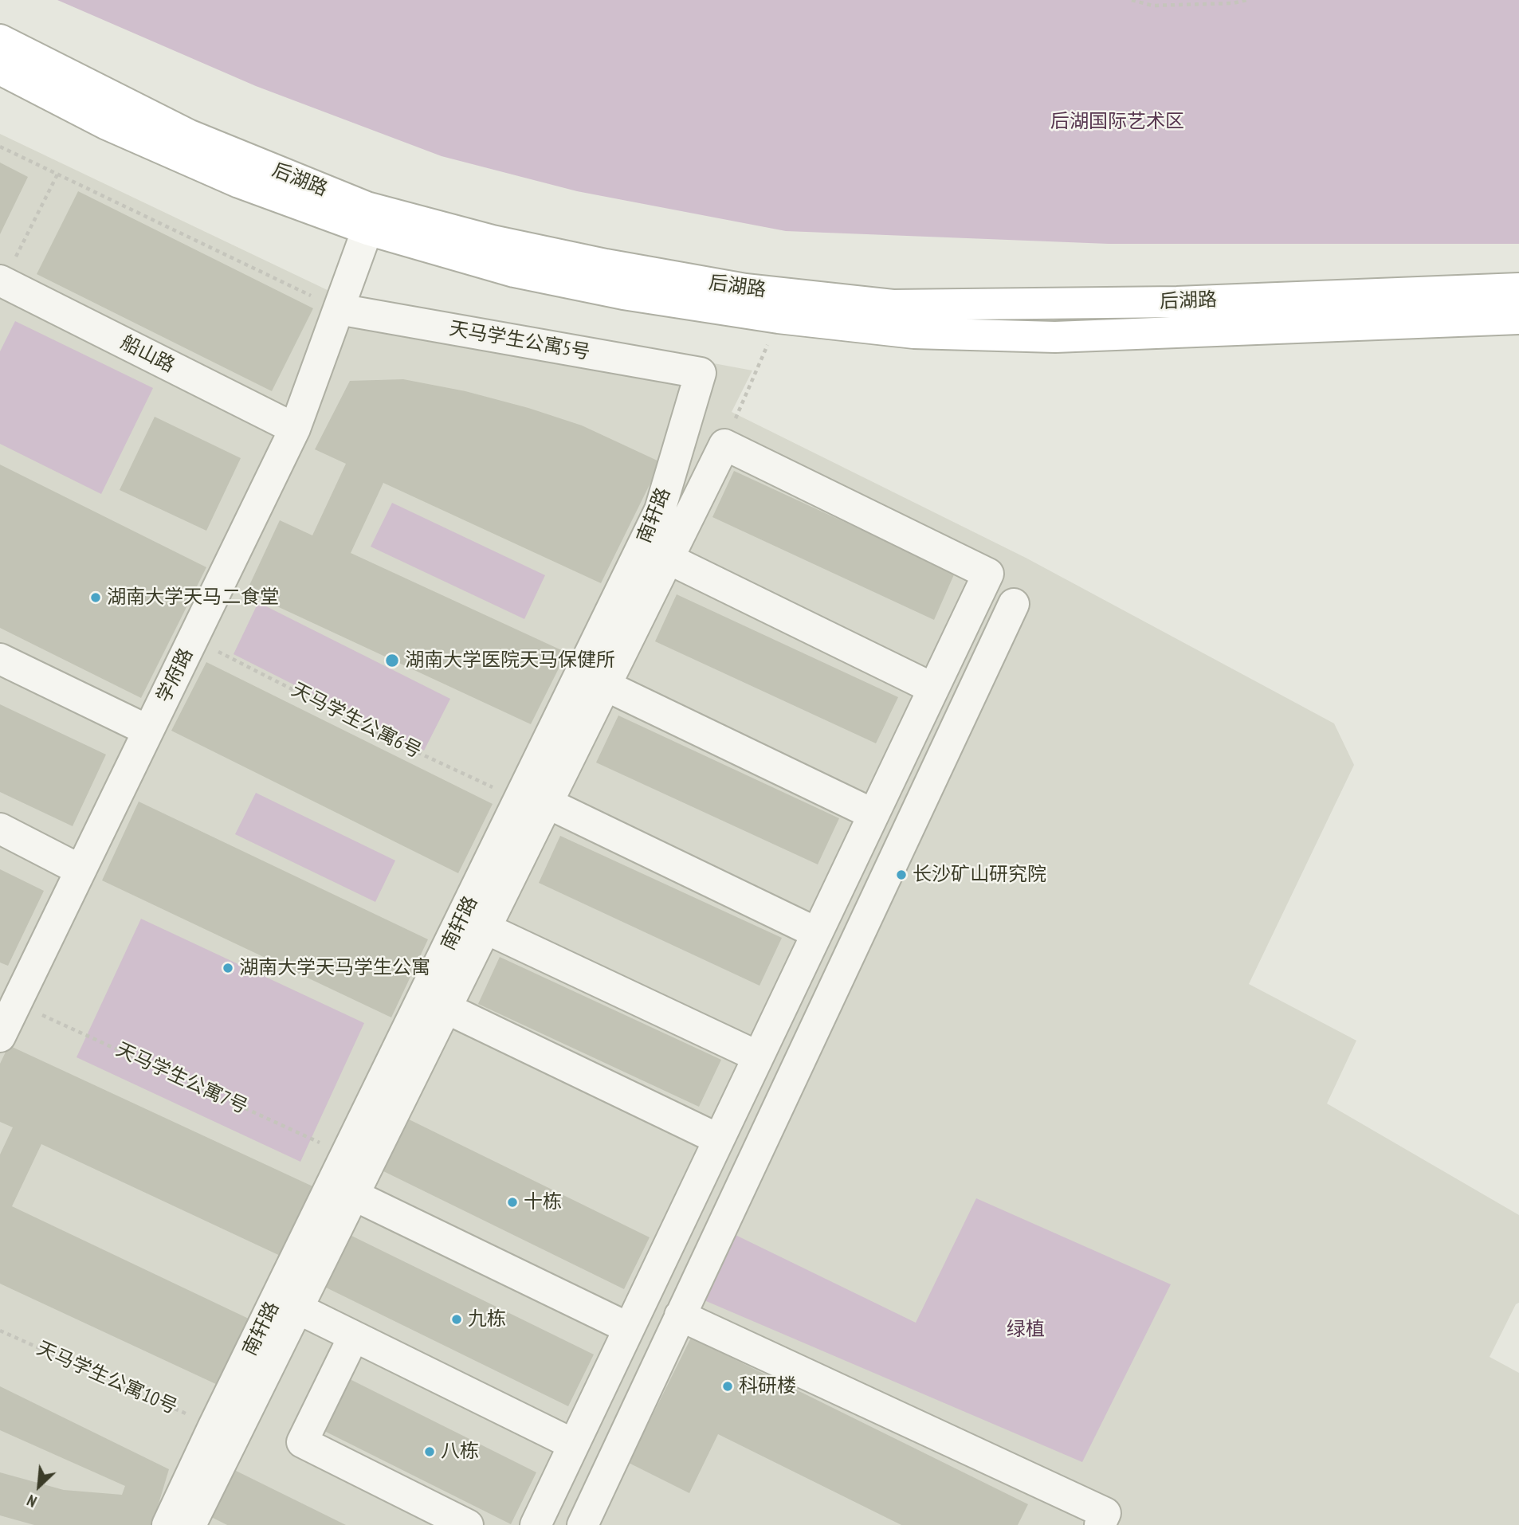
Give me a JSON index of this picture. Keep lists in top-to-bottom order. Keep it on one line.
{"streets":{"main road":["后湖路"],"street":["天马学生公寓5号","船山路","南轩路","学府路"],"path":["天马学生公寓6号","天马学生公寓7号","天马学生公寓10号"]},"crossings":[["后湖路","学府路"],["天马学生公寓5号","南轩路"],["天马学生公寓5号","学府路"],["船山路","学府路"],["南轩路","天马学生公寓6号"],["南轩路","天马学生公寓7号"],["南轩路","天马学生公寓10号"],["学府路","天马学生公寓6号"],["学府路","天马学生公寓7号"]],"parks":["后湖国际艺术区","绿植"],"places":["湖南大学天马二食堂","湖南大学医院天马保健所","长沙矿山研究院","湖南大学天马学生公寓","十栋","九栋","科研楼","八栋"],"north":"bottom left"}
